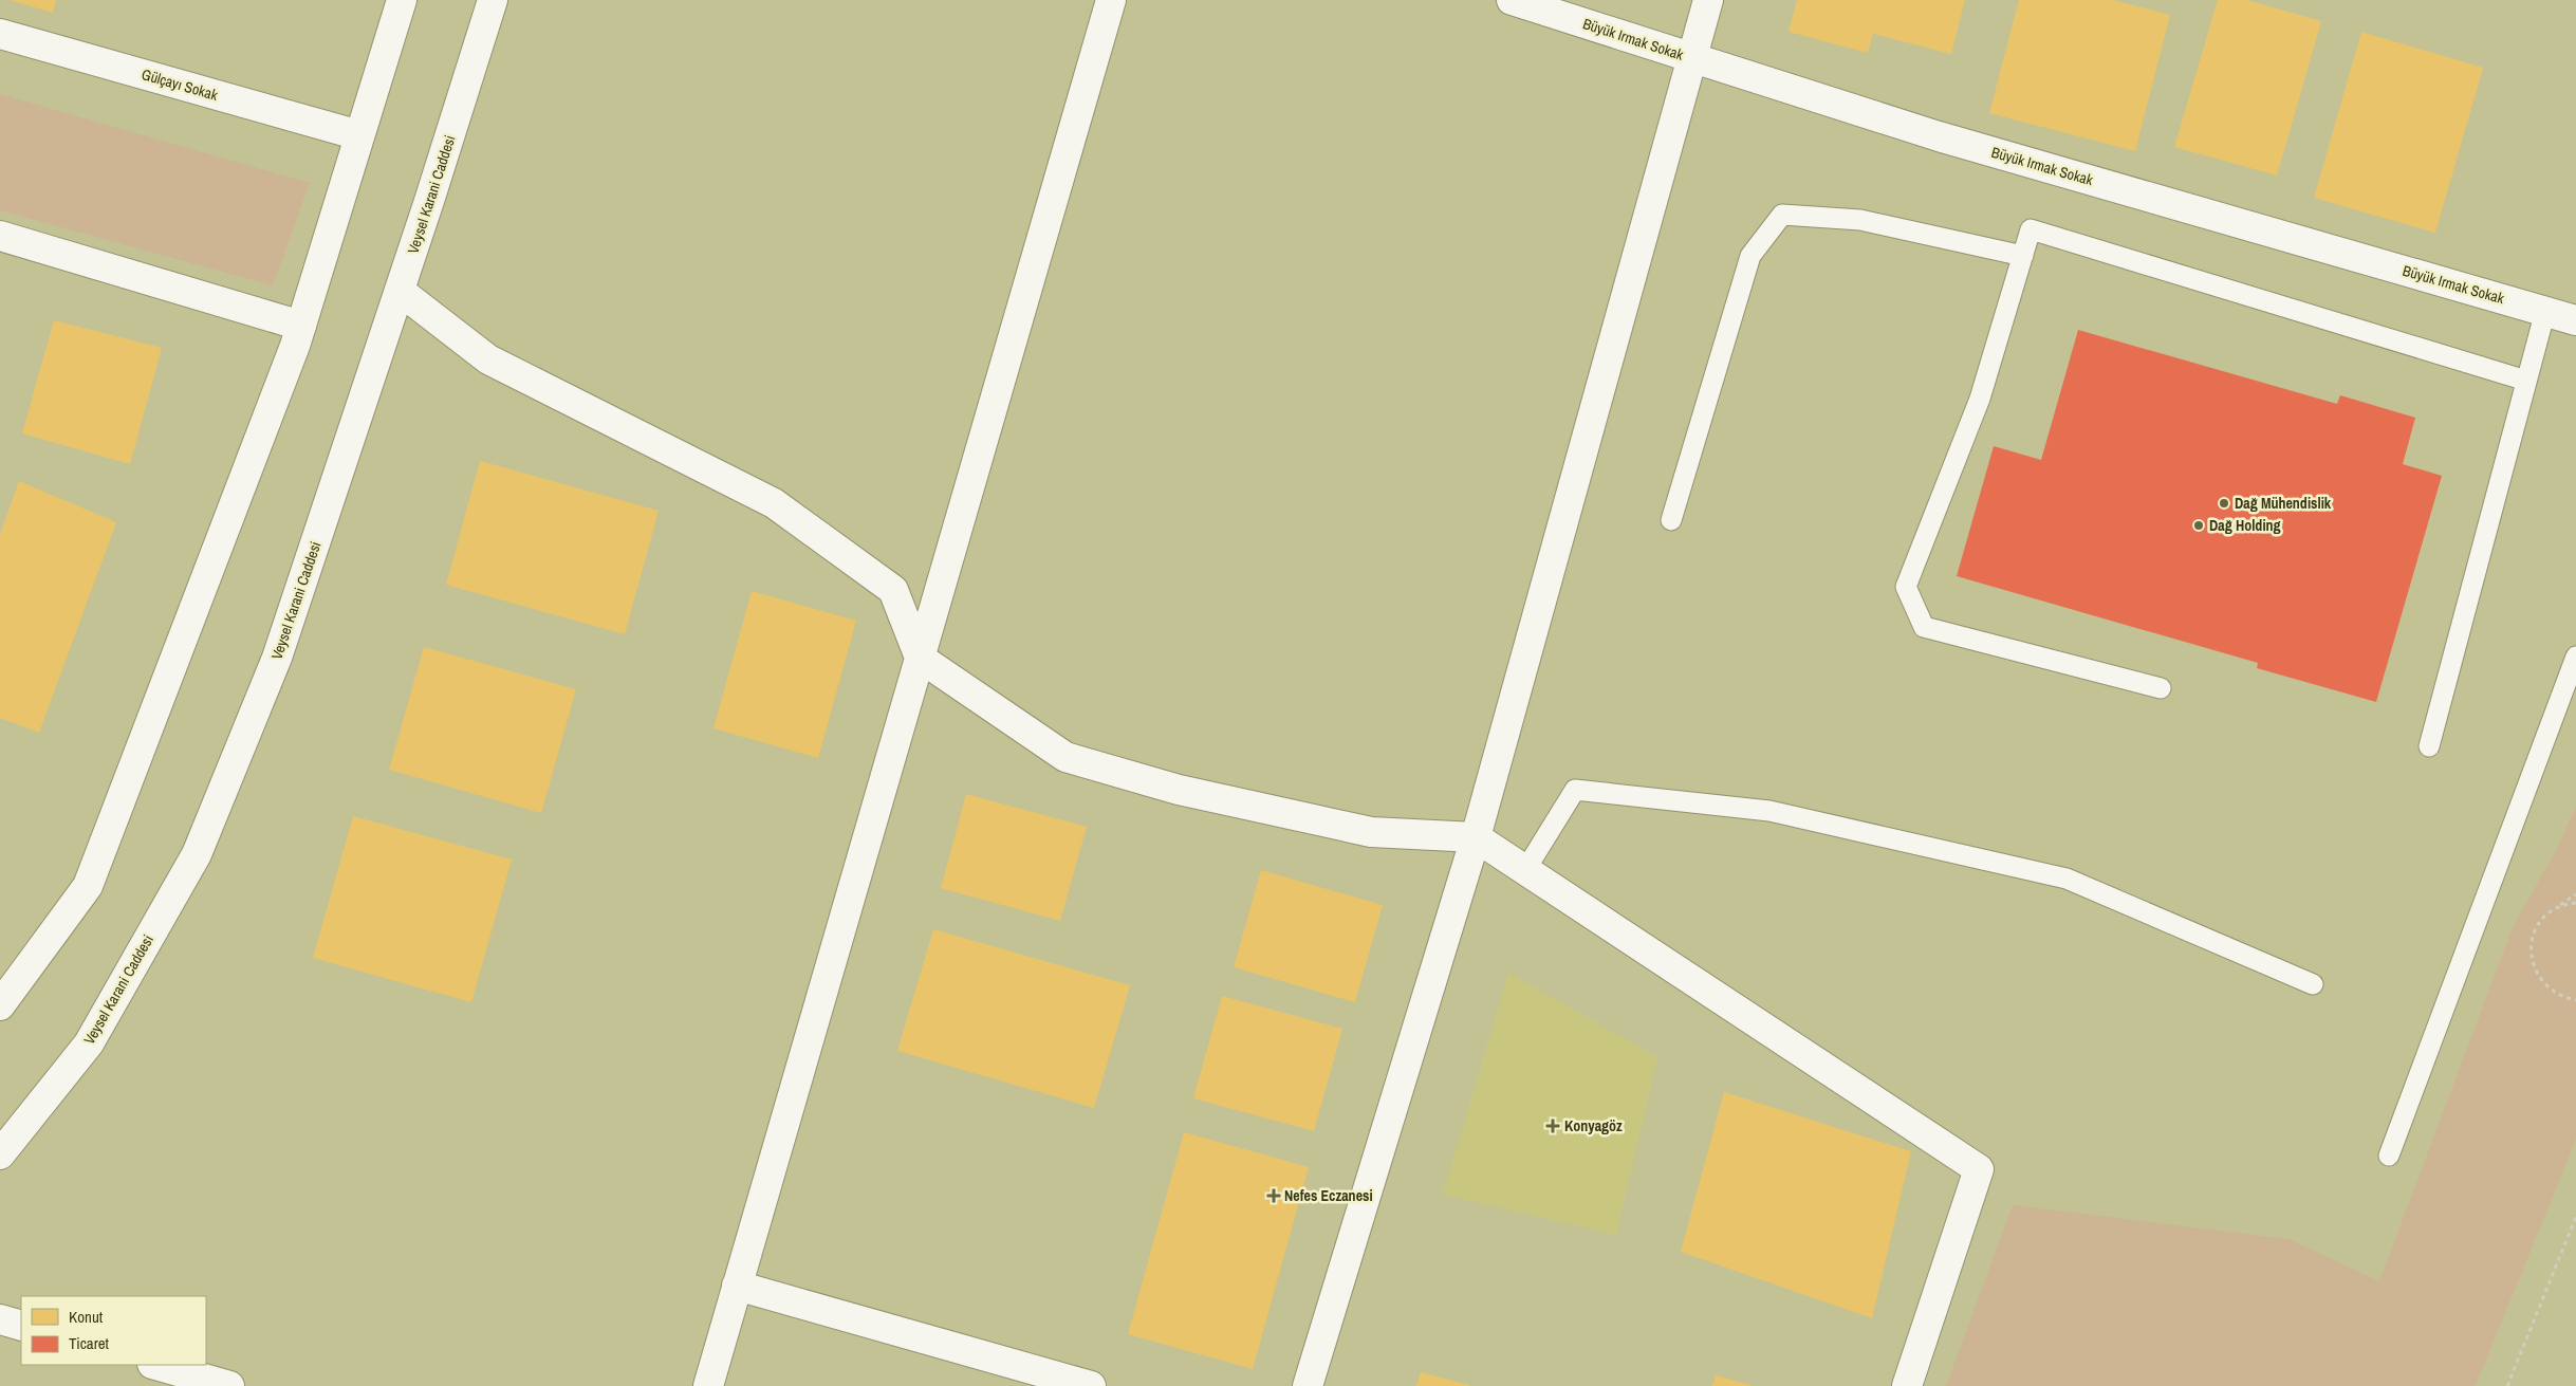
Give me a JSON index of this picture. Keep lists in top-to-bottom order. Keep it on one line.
{"streets":{"street":["Büyük Irmak Sokak","Gülçayı Sokak","Veysel Karani Caddesi"]},"places":{"other":["Dağ Mühendislik","Dağ Holding"],"health":["Konyagöz","Nefes Eczanesi"]},"legend":["Konut","Ticaret"]}
